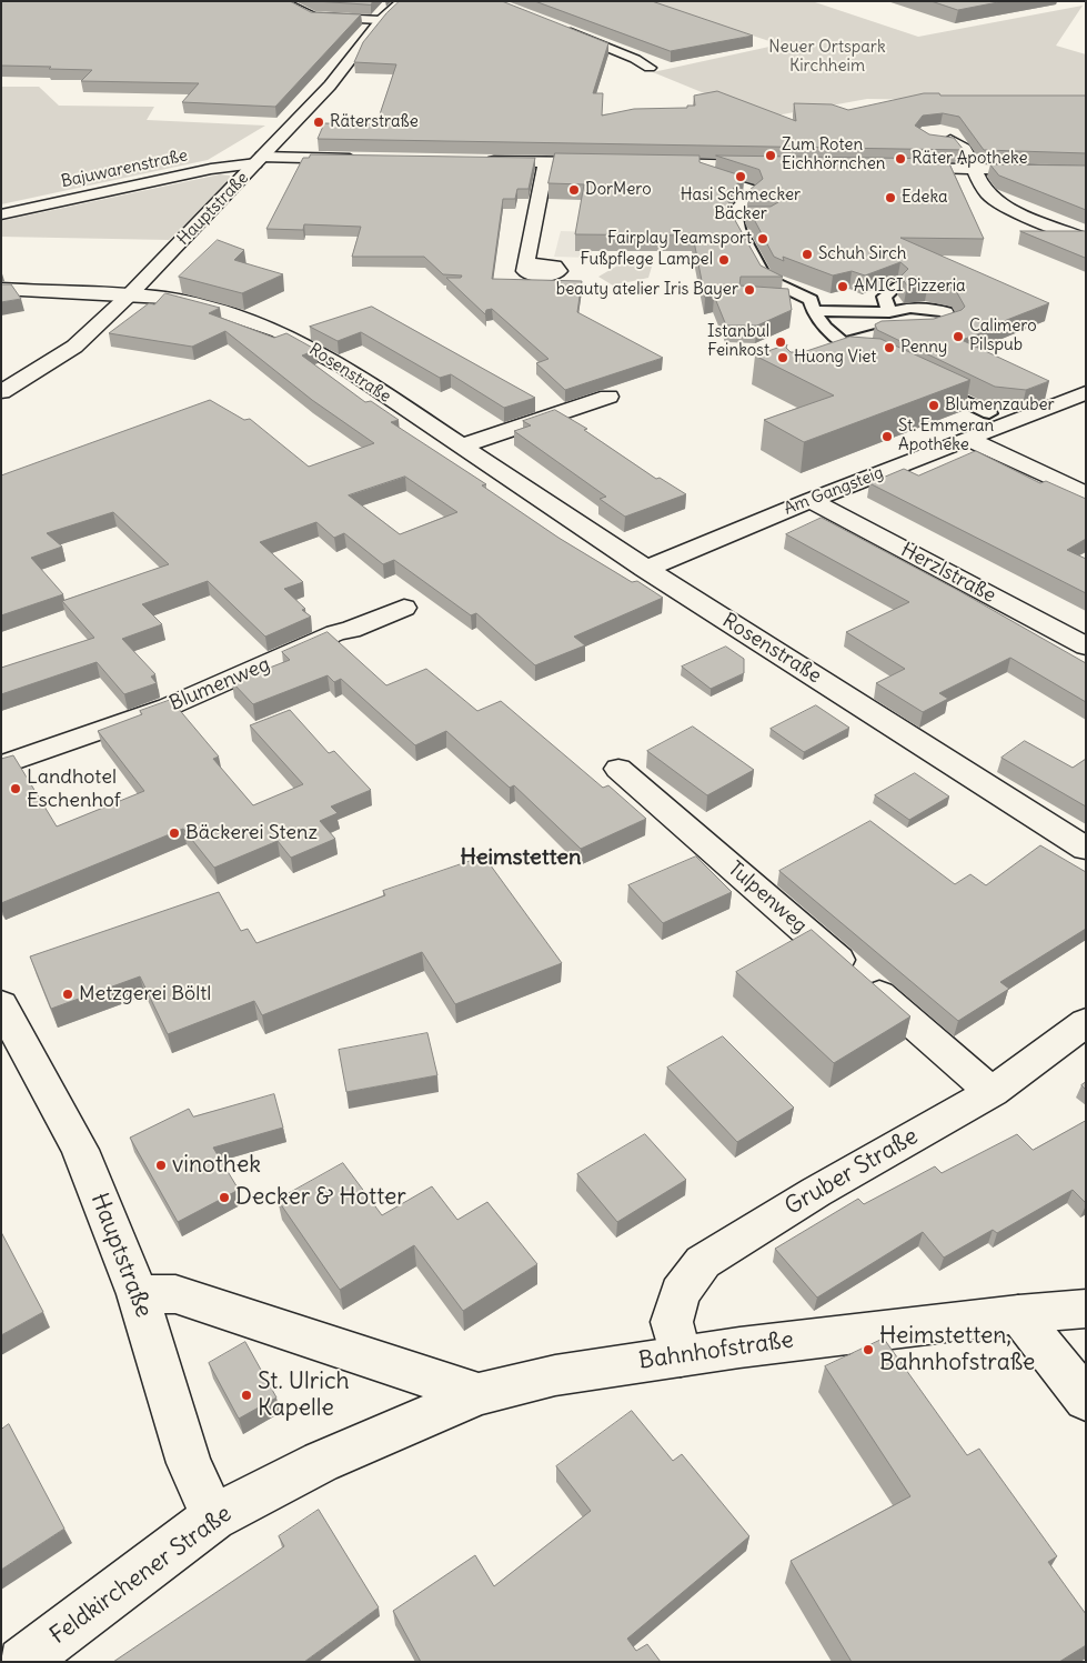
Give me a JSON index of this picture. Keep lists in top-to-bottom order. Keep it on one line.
{"streets":{"street":["Bajuwarenstraße","Hauptstraße","Rosenstraße","Am Gangsteig","Herzlstraße","Blumenweg","Tulpenweg","Gruber Straße","Bahnhofstraße","Feldkirchener Straße"]},"crossings":[["Bajuwarenstraße","Hauptstraße"],["Hauptstraße","Rosenstraße"],["Hauptstraße","Feldkirchener Straße"],["Rosenstraße","Am Gangsteig"],["Am Gangsteig","Herzlstraße"],["Tulpenweg","Gruber Straße"],["Gruber Straße","Bahnhofstraße"],["Bahnhofstraße","Feldkirchener Straße"]],"districts":["Heimstetten"],"parks":["Neuer Ortspark Kirchheim"],"places":["Räterstraße","Zum Roten Eichhörnchen","Räter Apotheke","Hasi Schmecker Bäcker","DorMero","Edeka","Fairplay Teamsport","Schuh Sirch","Fußpflege Lampel","AMICI Pizzeria","beauty atelier Iris Bayer","Calimero Pilspub","Istanbul Feinkost","Penny","Huong Viet","Blumenzauber","St. Emmeran Apotheke","Landhotel Eschenhof","Bäckerei Stenz","Metzgerei Böltl","vinothek","Decker & Hotter","Heimstetten, Bahnhofstraße","St. Ulrich Kapelle"]}
